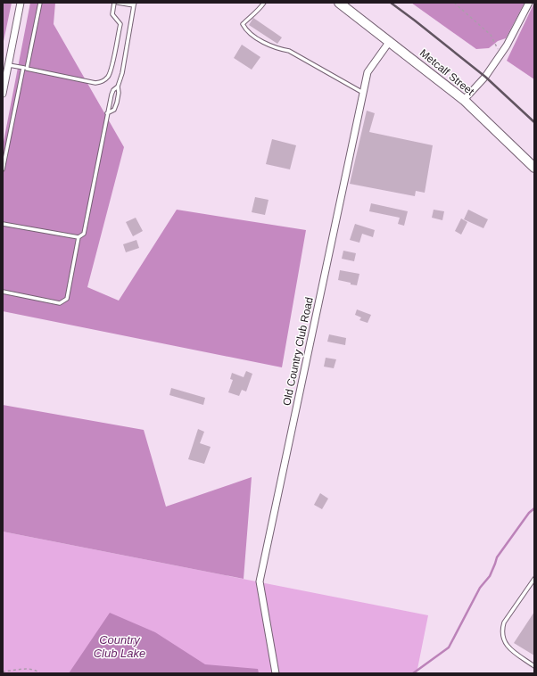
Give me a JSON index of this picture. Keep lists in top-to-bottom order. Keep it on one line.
{"streets":{"street":["Metcalf Street","Old Country Club Road"]},"crossings":[["Metcalf Street","Old Country Club Road"]],"water":["Country Club Lake"]}
